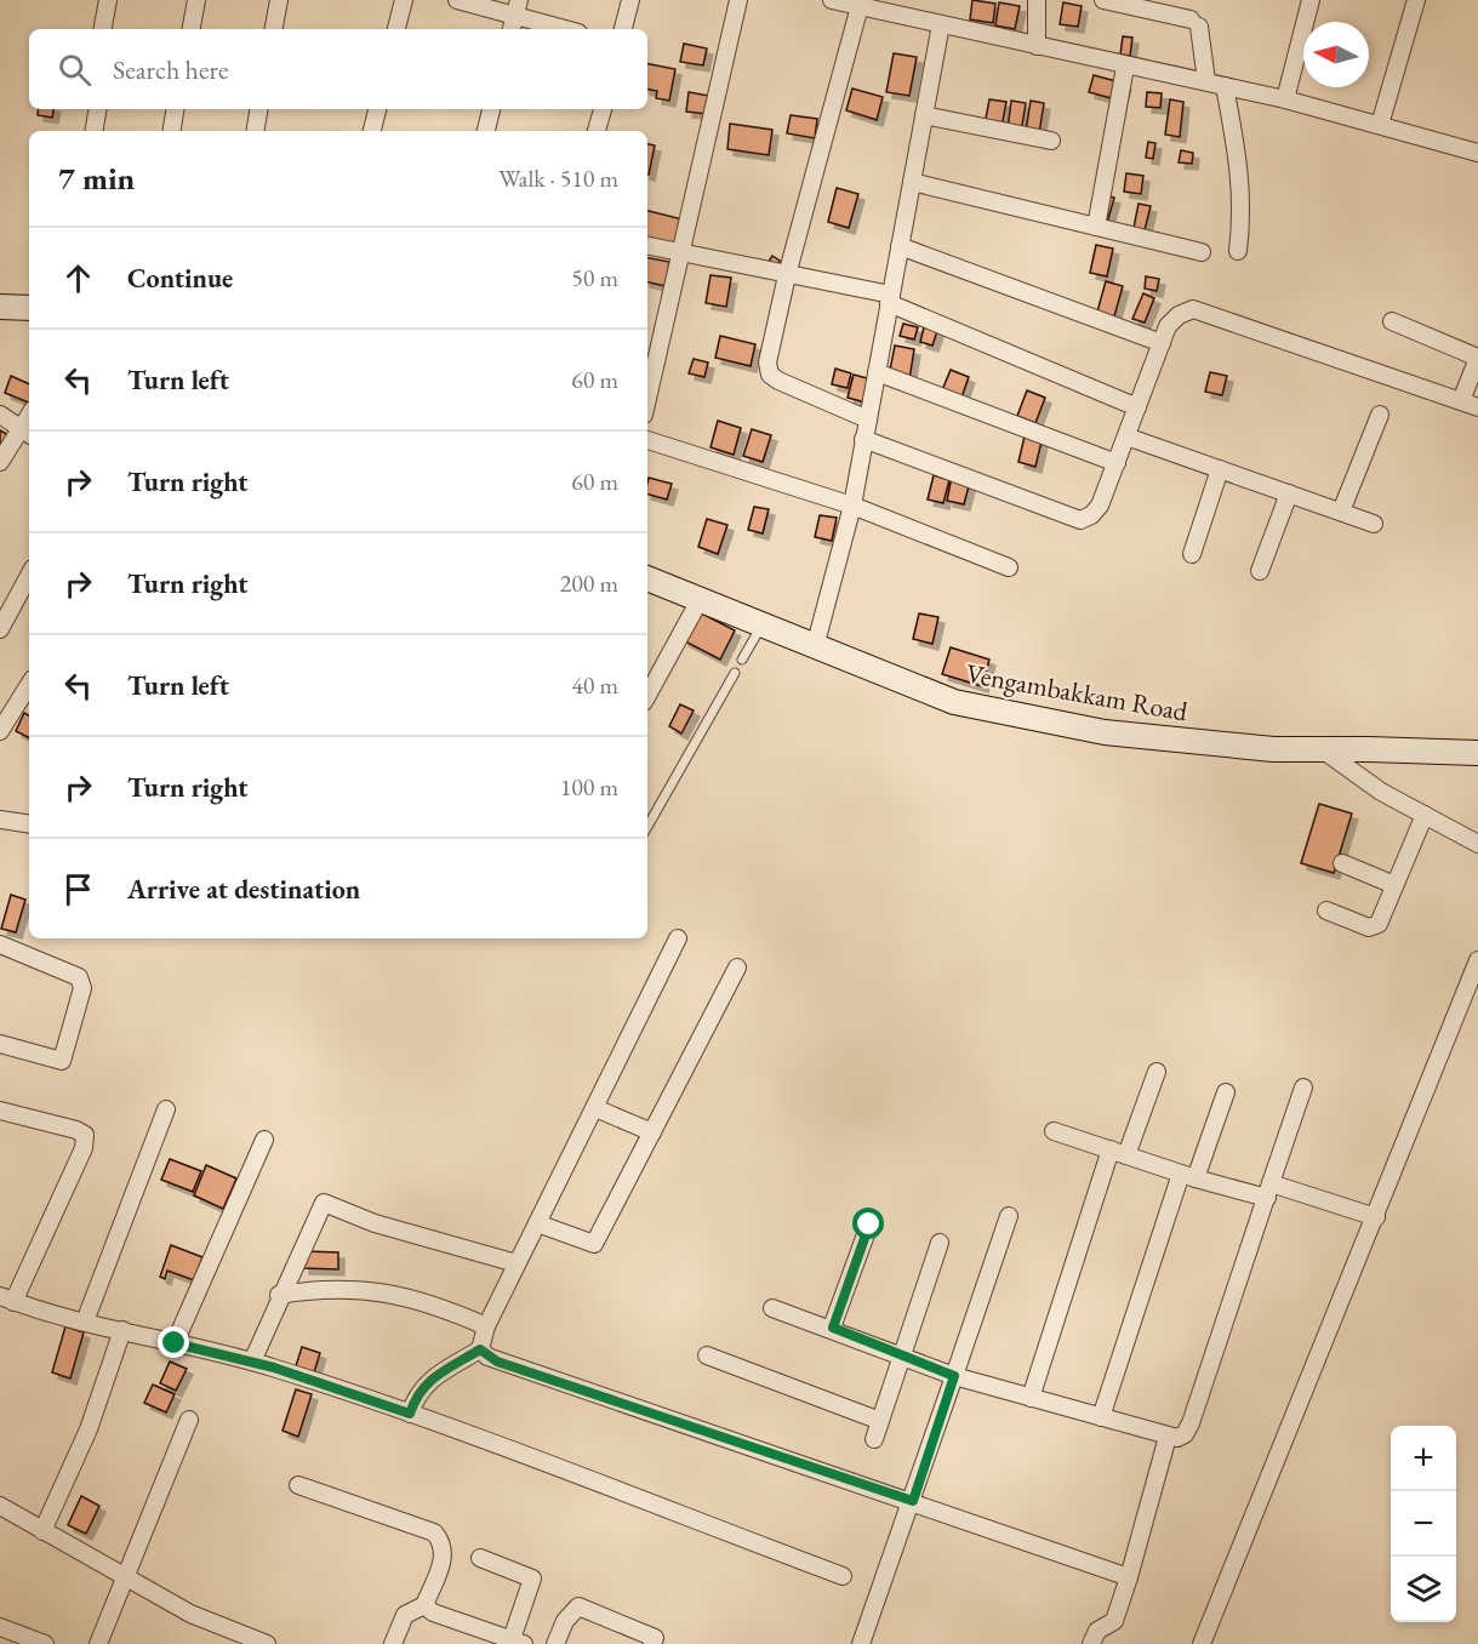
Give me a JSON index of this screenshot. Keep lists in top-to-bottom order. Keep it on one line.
{"streets":{"main road":["Vengambakkam Road"]},"north":"left","page":{"search":"Search here","heading":["7 min","Walk · 510 m"],"list":[["Continue","50 m"],["Turn left","60 m"],["Turn right","60 m"],["Turn right","200 m"],["Turn left","40 m"],["Turn right","100 m"],"Arrive at destination"],"map_buttons":["+","−"]}}
